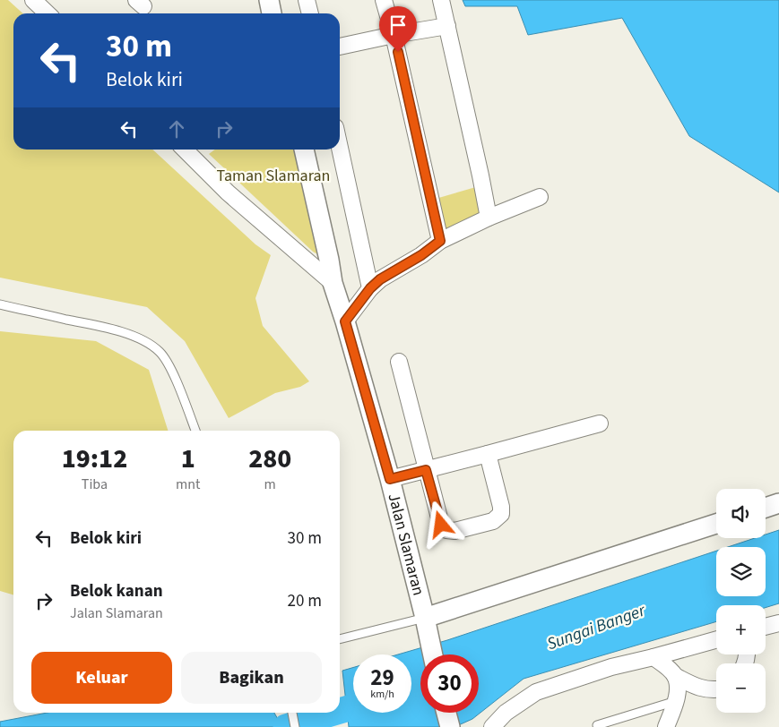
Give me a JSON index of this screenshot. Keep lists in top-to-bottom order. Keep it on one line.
{"streets":{"street":["Jalan Slamaran"]},"water":["Sungai Banger"],"parks":["Taman Slamaran"],"page":{"turn":["30 m","Belok kiri"],"eta":["19:12","Tiba","1","mnt","280","m"],"map_buttons":["+","−"],"list":[{"name":"Belok kiri","value":"30 m"},{"name":"Belok kanan","note":"Jalan Slamaran","value":"20 m"}],"buttons":["Keluar","Bagikan"],"speed":"29 km/h","limit":"30"}}
